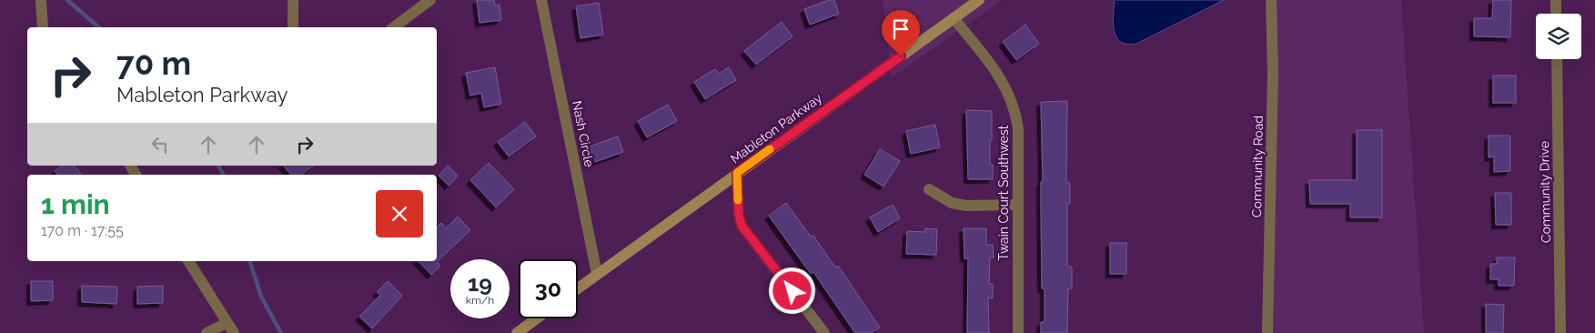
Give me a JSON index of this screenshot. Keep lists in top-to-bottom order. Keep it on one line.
{"streets":{"main road":["Mableton Parkway"],"street":["Nash Circle","Community Road","Community Drive","Twain Court Southwest"]},"crossings":[["Mableton Parkway","Nash Circle"],["Mableton Parkway","Twain Court Southwest"]],"page":{"turn":["70 m","Mableton Parkway"],"heading":["1 min","170 m · 17:55"],"speed":"19 km/h","limit":"30"}}
